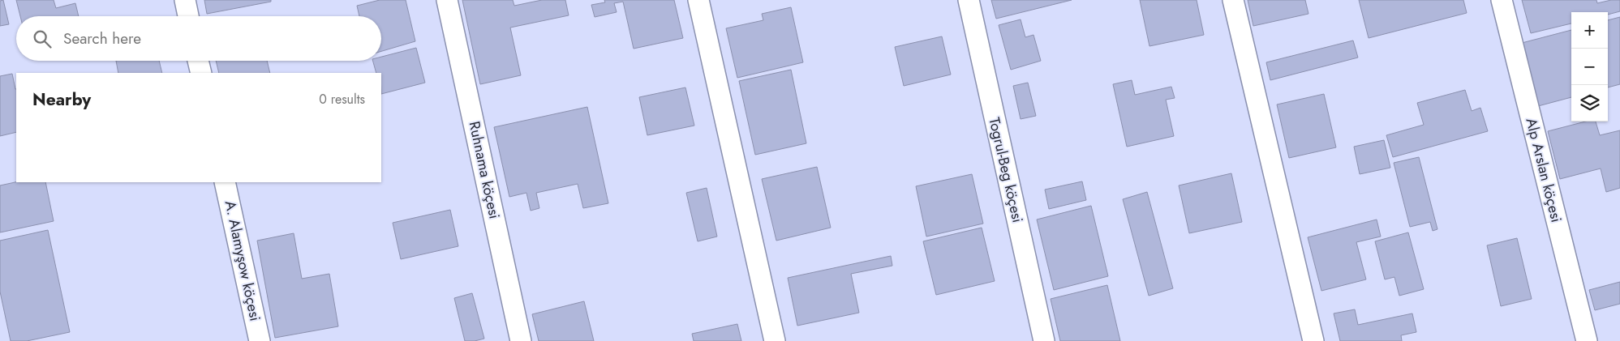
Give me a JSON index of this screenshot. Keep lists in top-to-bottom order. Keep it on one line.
{"streets":{"street":["Ruhnama köçesi","Togrul-Beg köçesi","Alp Arslan köçesi","A. Alamyşow köçesi"]},"page":{"map_buttons":["+","−"],"search":"Search here","heading":["Nearby","0 results"]}}
